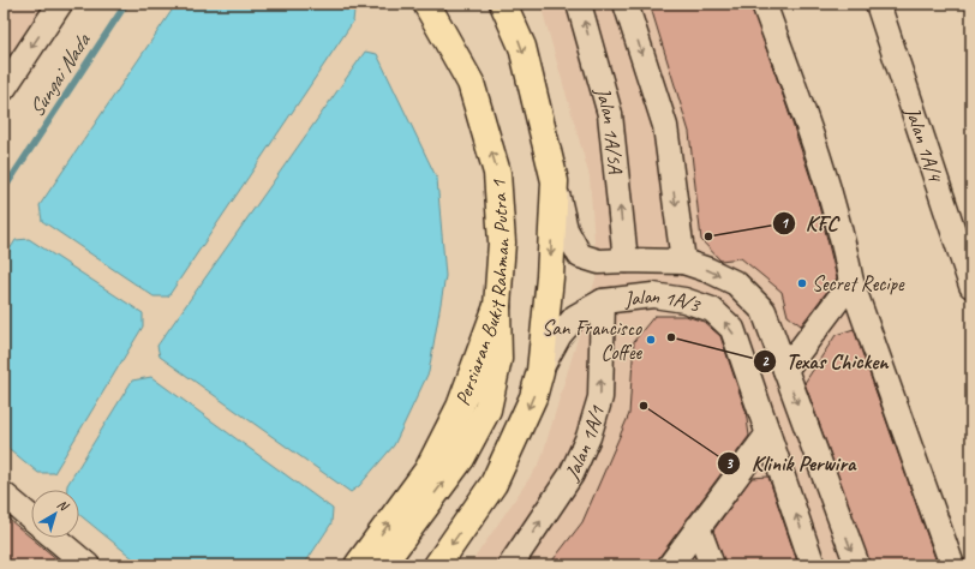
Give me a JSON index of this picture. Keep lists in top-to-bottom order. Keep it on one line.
{"streets":{"main road":["Persiaran Bukit Rahman Putra 1"],"street":["Jalan 1A/5A","Jalan 1A/4","Jalan 1A/3","Jalan 1A/1"]},"crossings":[["Jalan 1A/5A","Jalan 1A/3"],["Jalan 1A/3","Jalan 1A/1"]],"water":["Sungai Nada"],"places":["KFC","Secret Recipe","Texas Chicken","San Francisco Coffee","Klinik Perwira"],"north":"top right"}
